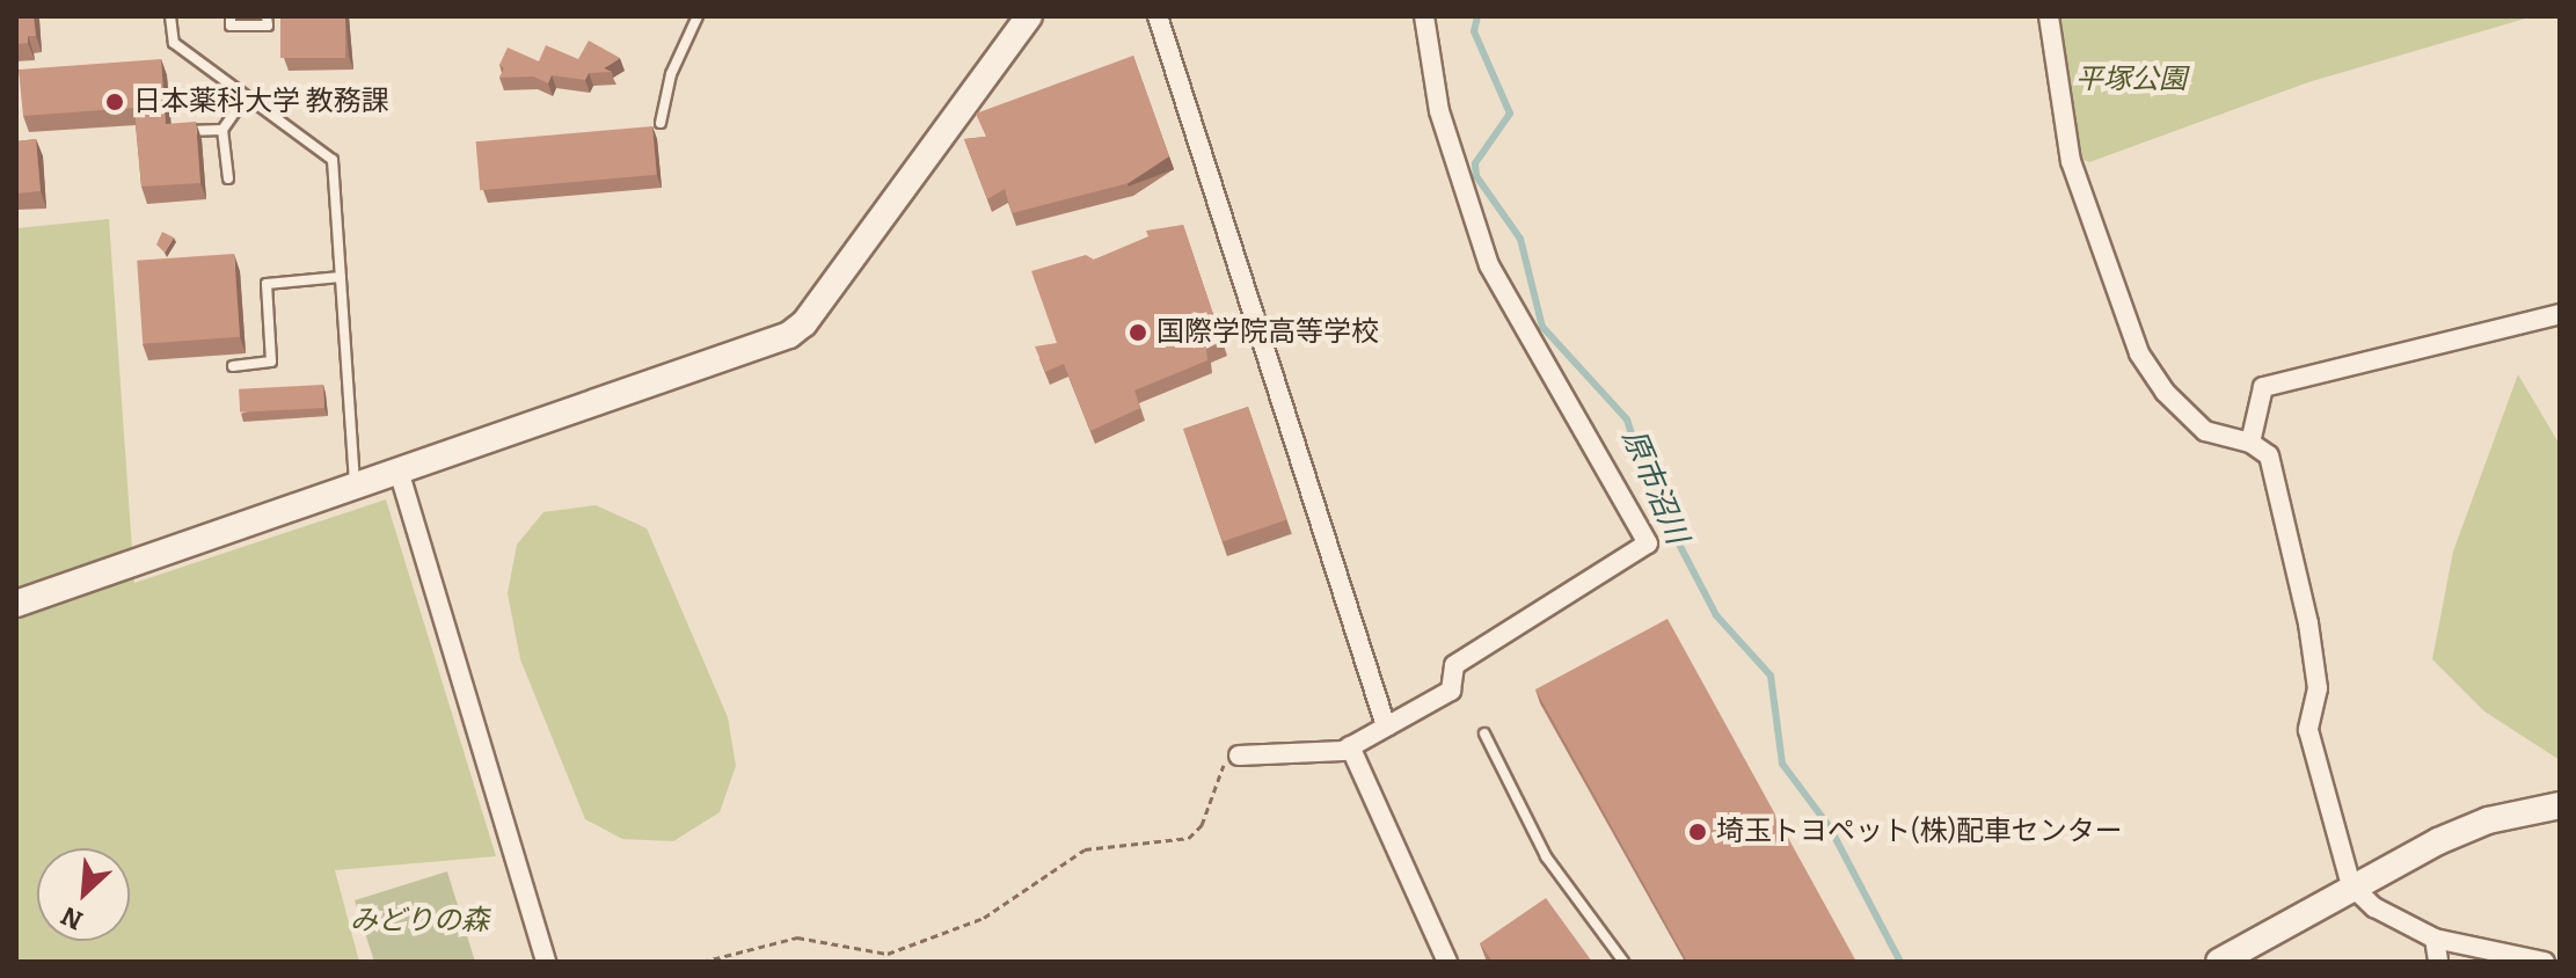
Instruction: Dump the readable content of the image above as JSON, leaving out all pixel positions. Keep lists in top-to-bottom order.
{
  "water": ["原市沼川"],
  "parks": ["平塚公園", "みどりの森"],
  "places": ["日本薬科大学 教務課", "国際学院高等学校", "埼玉トヨペット(株)配車センター"],
  "north": "bottom left"
}
